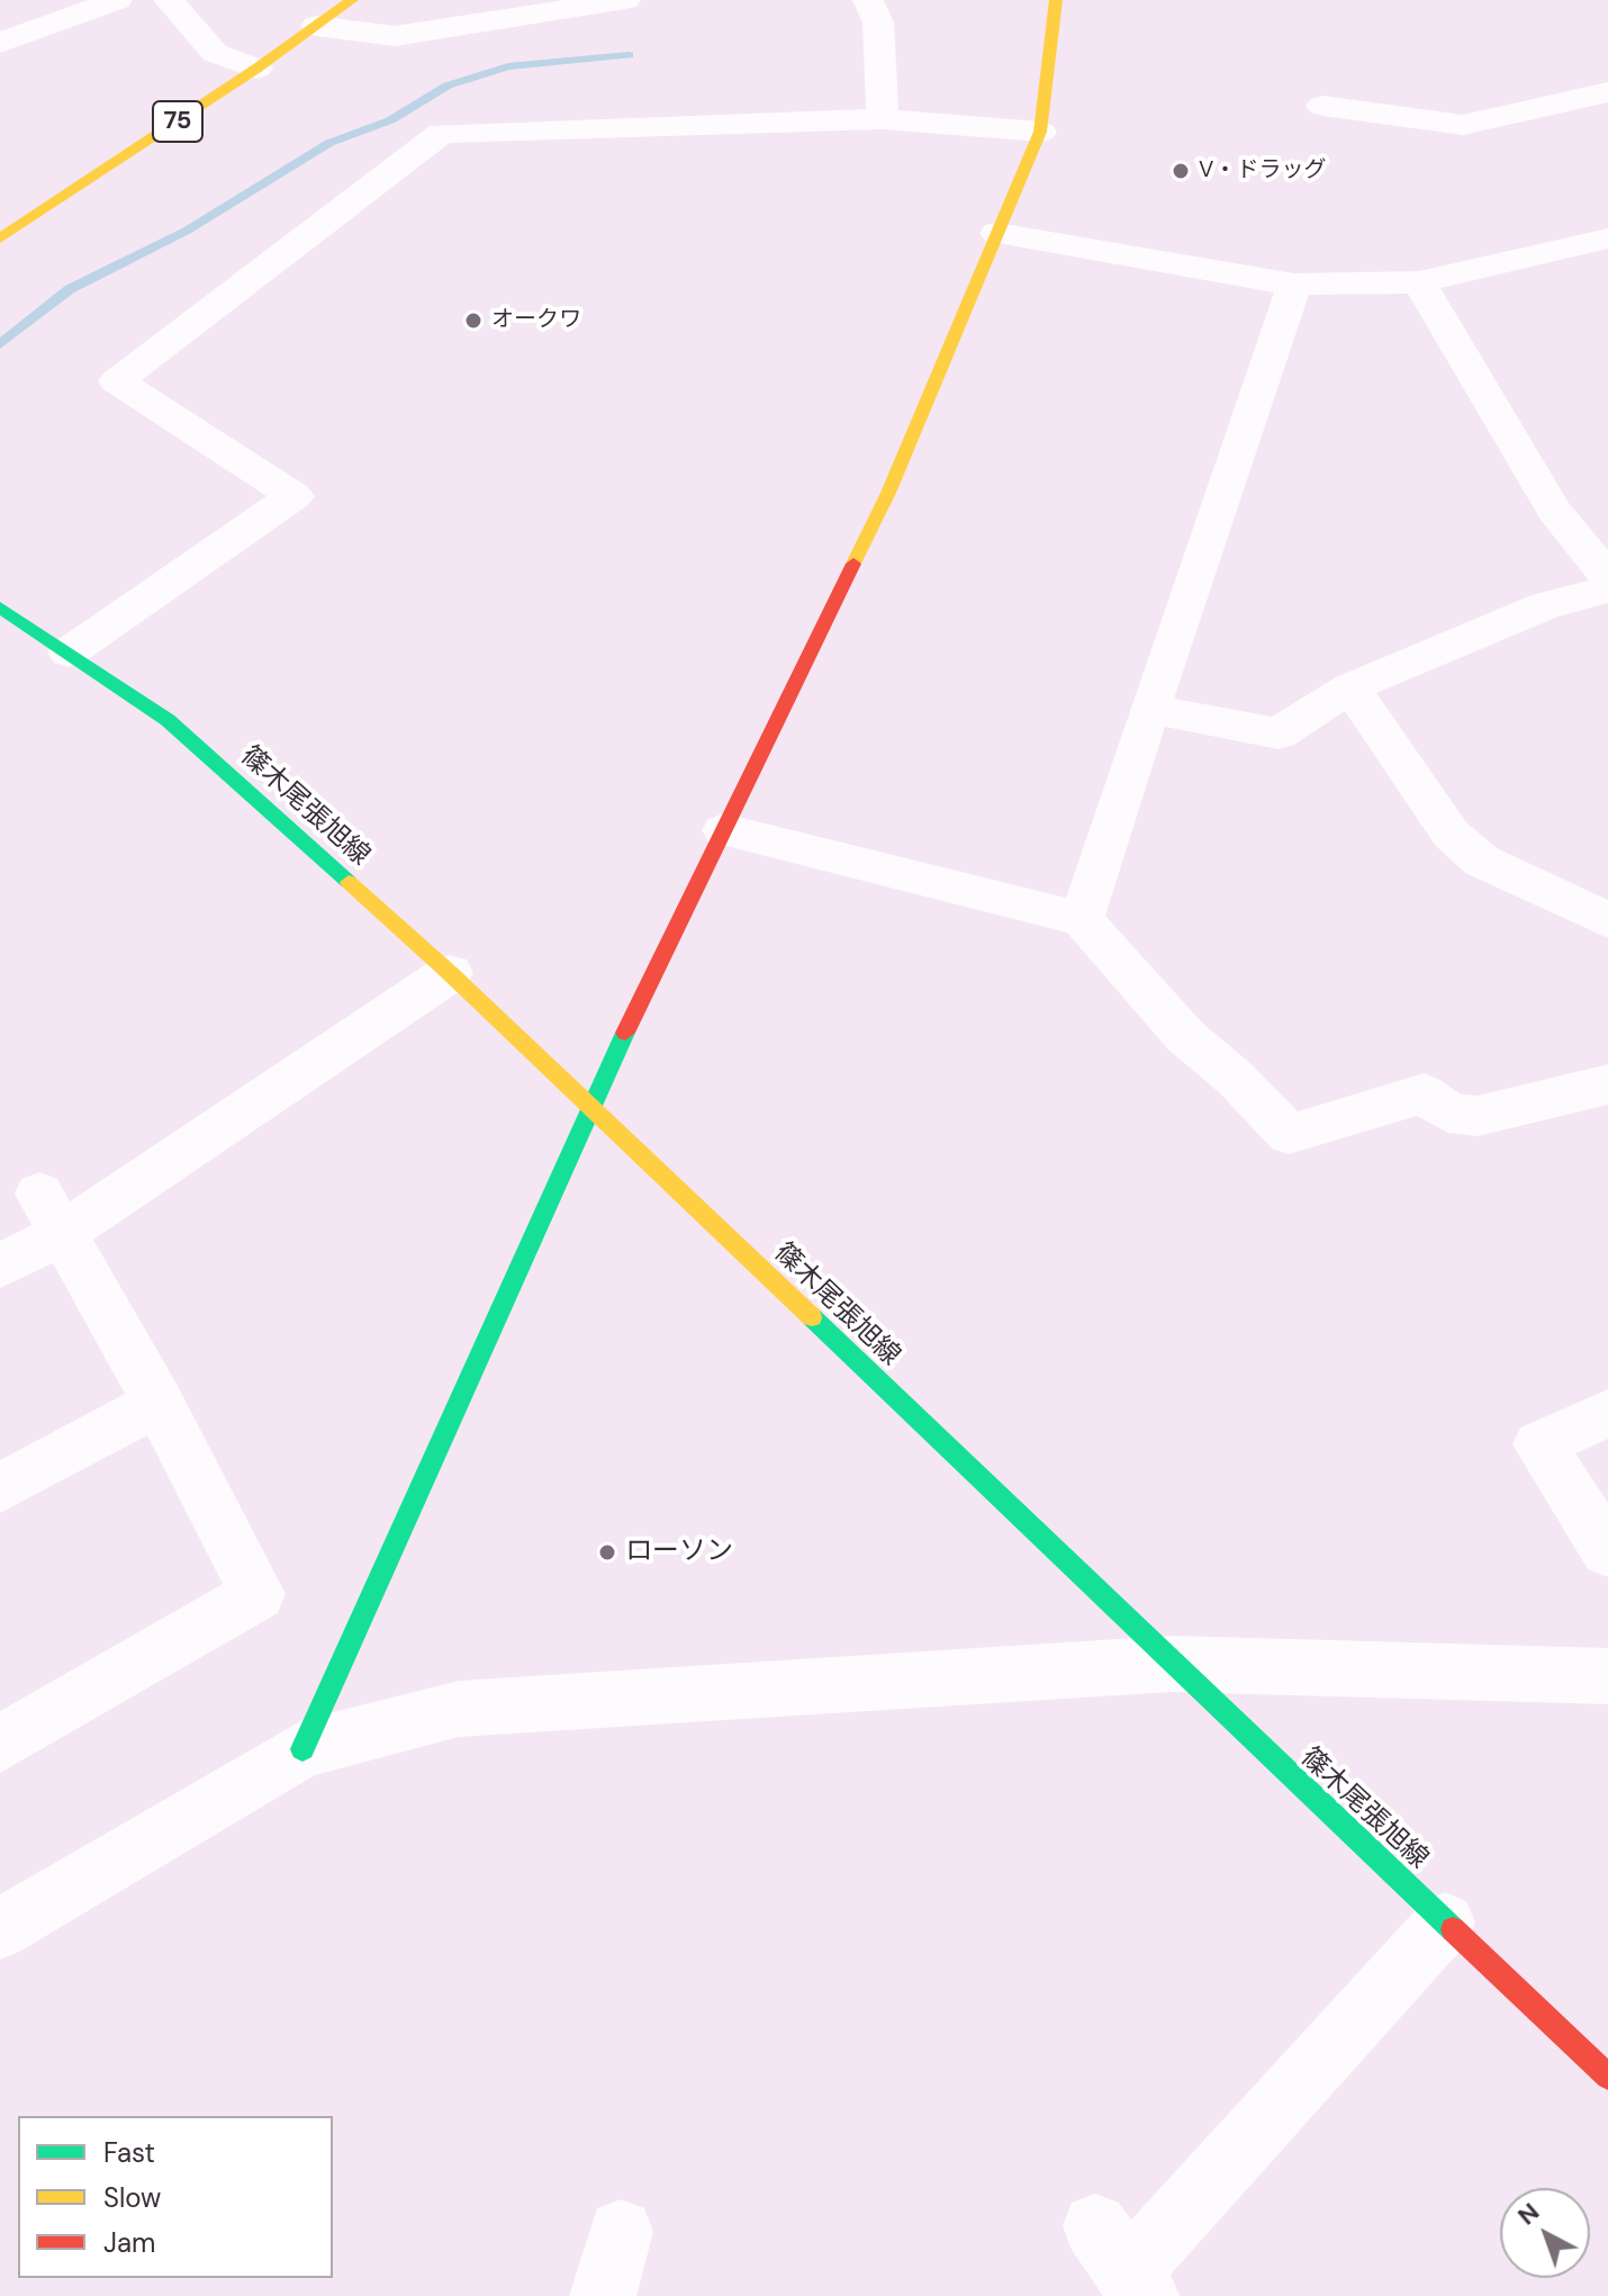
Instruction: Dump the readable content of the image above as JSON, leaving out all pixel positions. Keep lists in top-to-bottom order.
{
  "streets": {
    "main road": ["75", "篠木尾張旭線"]
  },
  "places": ["V・ドラッグ", "オークワ", "ローソン"],
  "legend": ["Fast", "Slow", "Jam"],
  "north": "top left"
}
